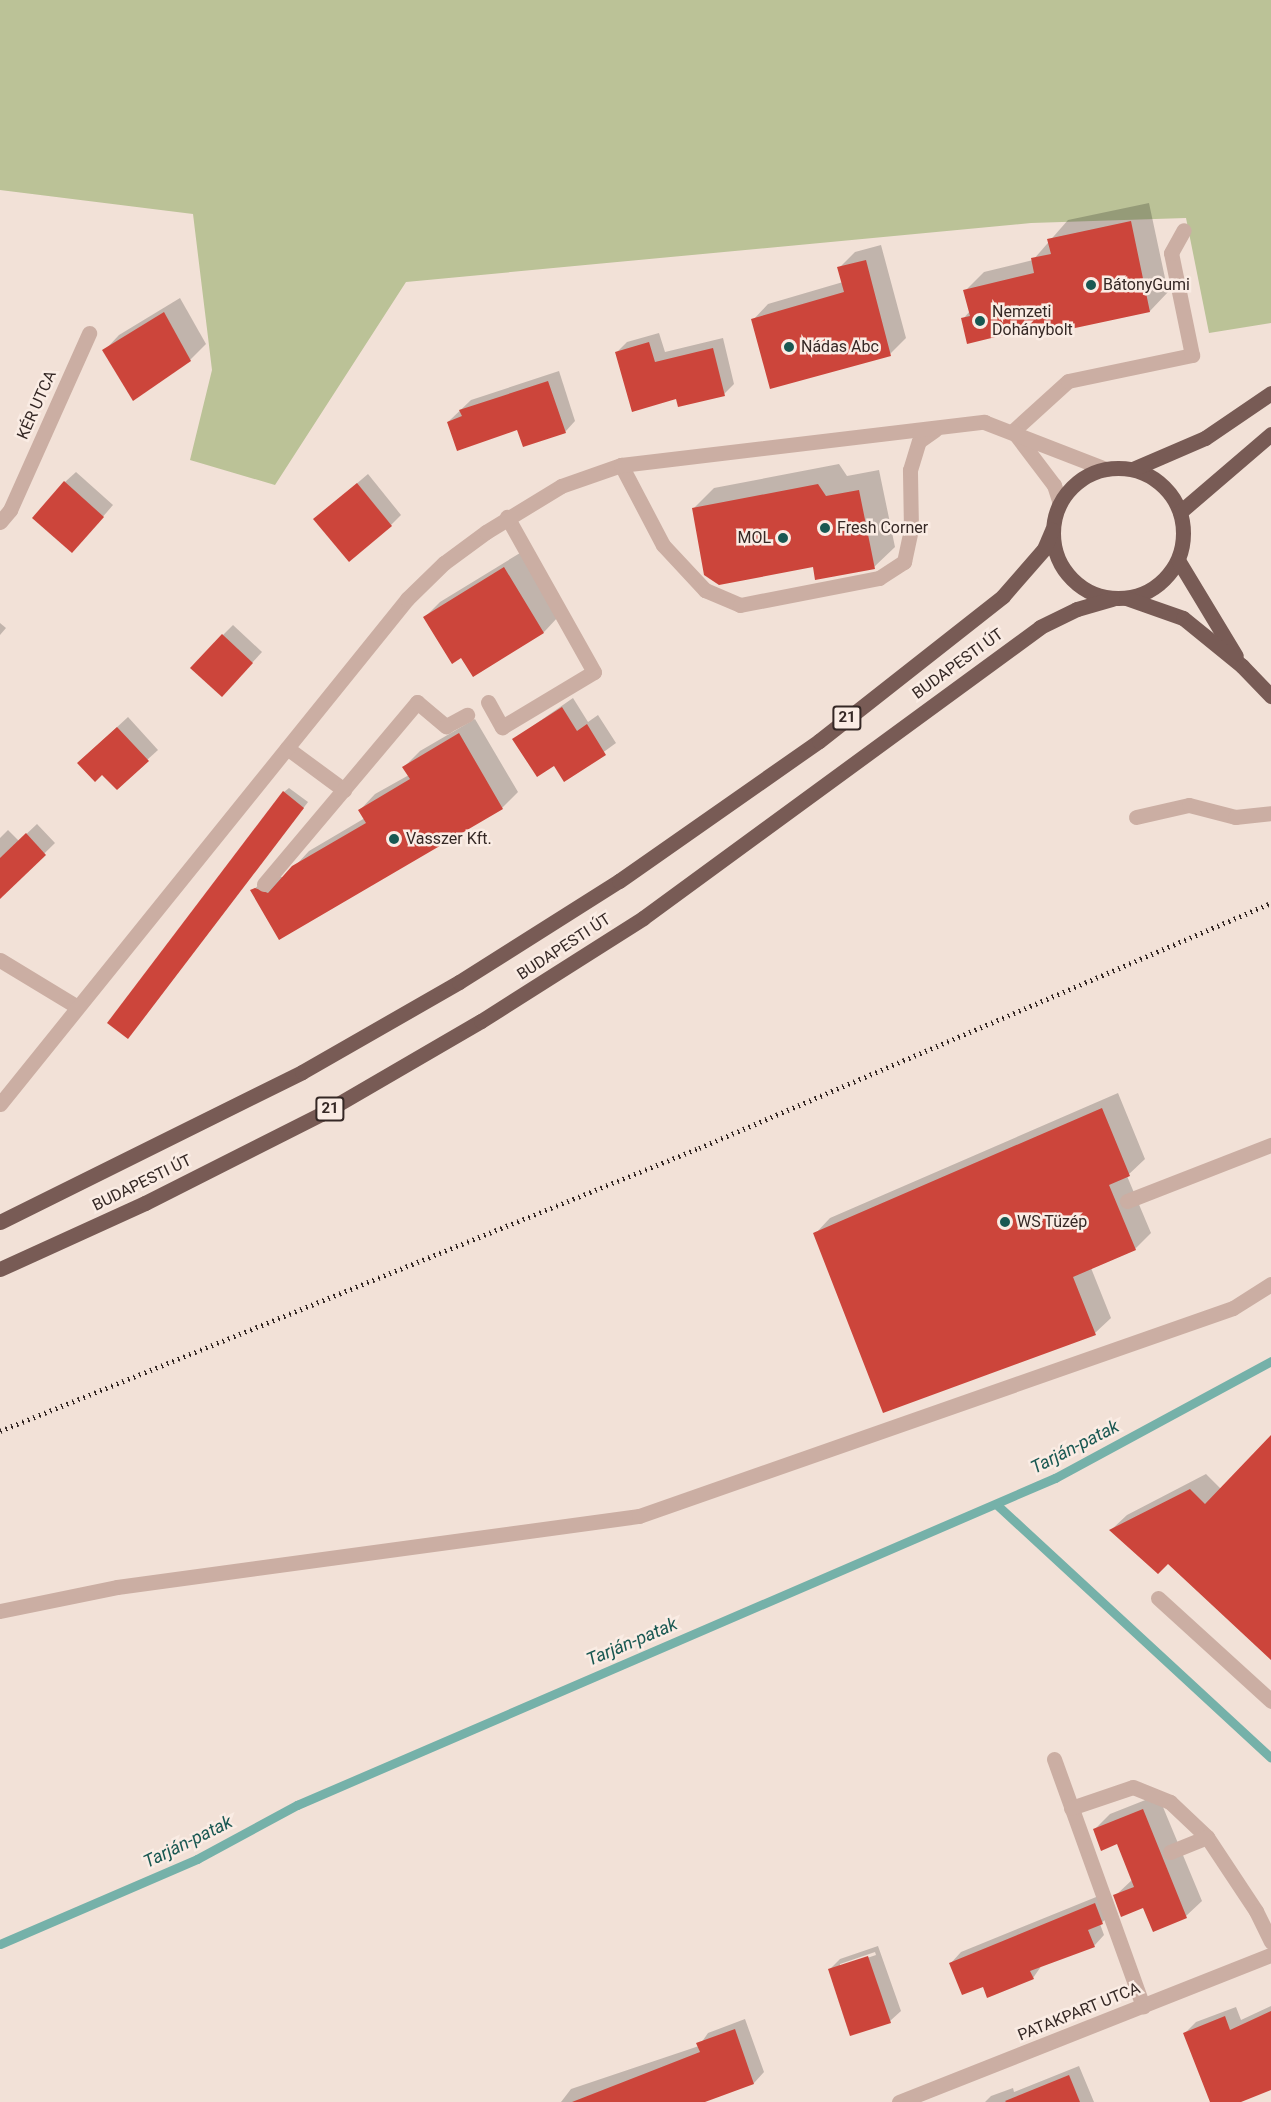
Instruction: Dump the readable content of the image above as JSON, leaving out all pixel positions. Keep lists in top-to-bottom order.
{
  "streets": {
    "main road": ["BUDAPESTI ÚT", "21"],
    "street": ["KÉR UTCA", "PATAKPART UTCA"]
  },
  "crossings": [
    ["BUDAPESTI ÚT", "21"]
  ],
  "water": ["Tarján-patak"],
  "places": [
    "BátonyGumi",
    "Nemzeti Dohánybolt",
    "Nádas Abc",
    "Fresh Corner",
    "MOL",
    "Vasszer Kft.",
    "WS Tüzép"
  ]
}
